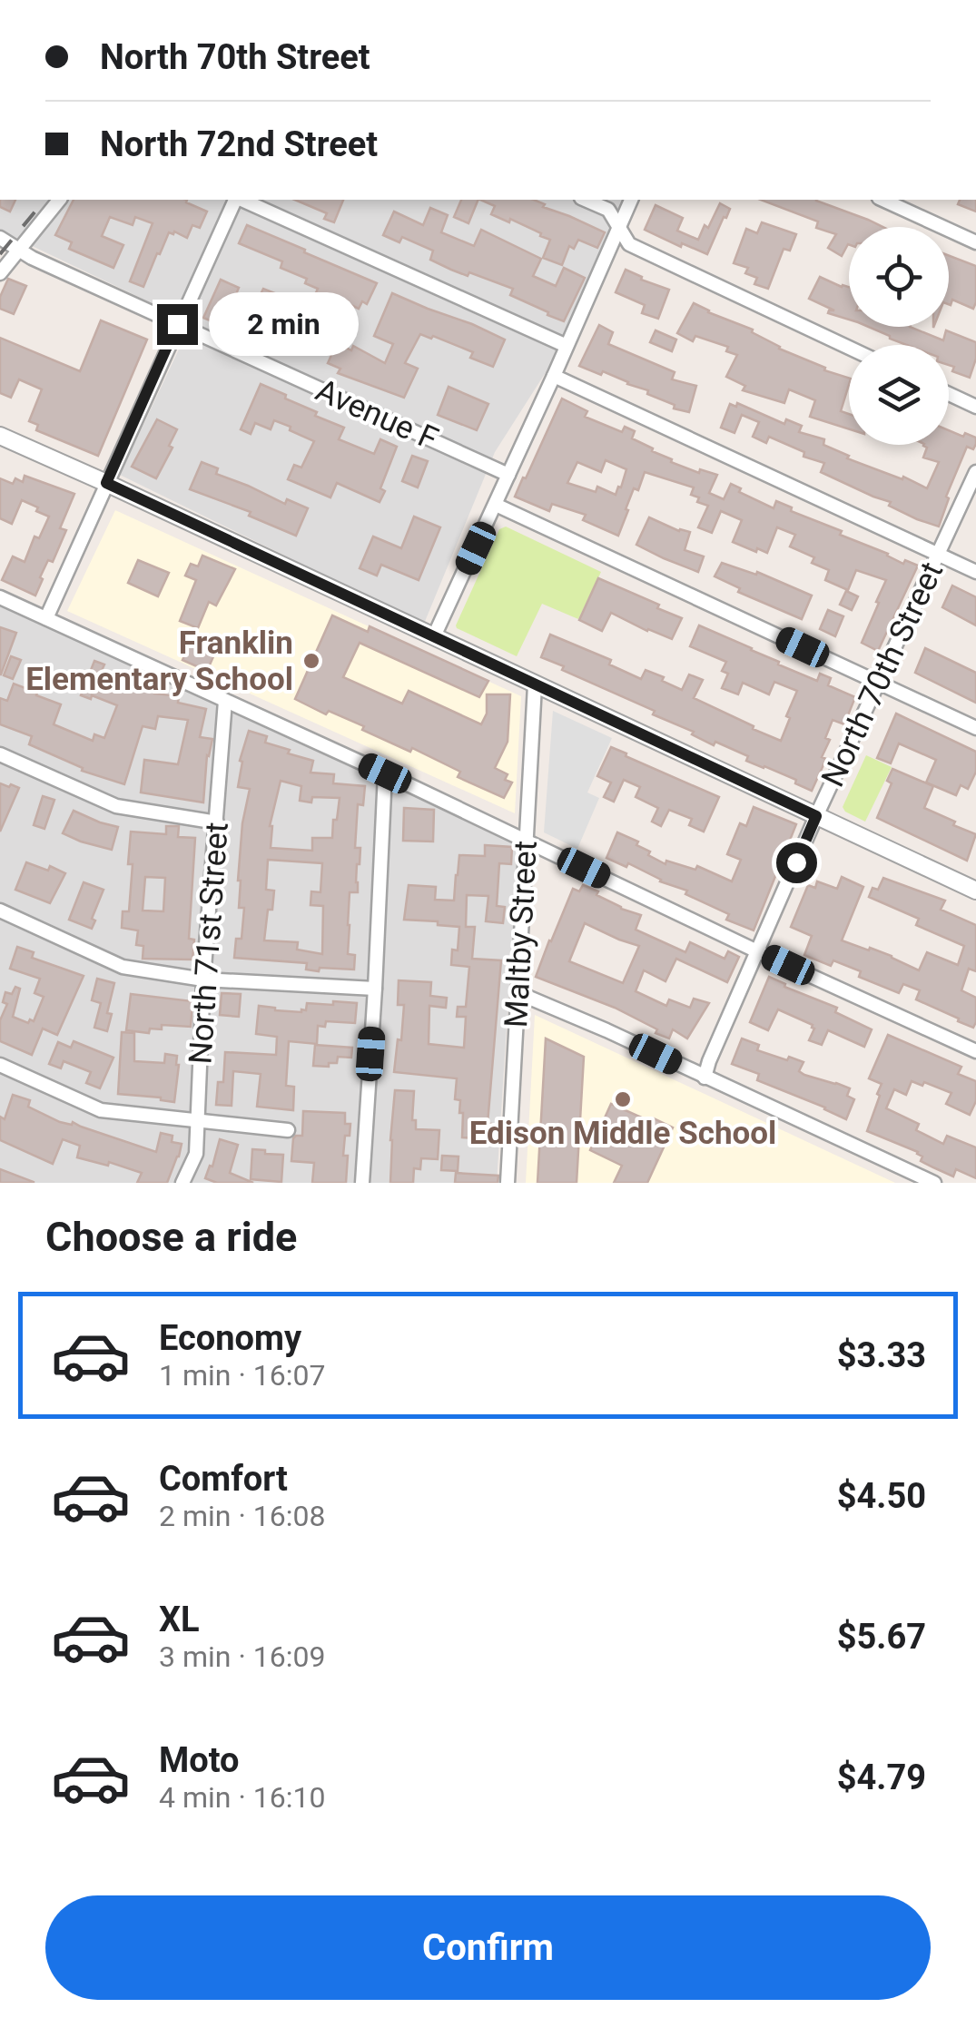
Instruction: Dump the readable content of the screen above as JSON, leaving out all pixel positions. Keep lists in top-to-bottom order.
{
  "streets": {
    "street": [
      "Avenue F",
      "North 70th Street",
      "Maltby Street",
      "North 71st Street"
    ]
  },
  "places": ["Franklin Elementary School", "Edison Middle School"],
  "page": {
    "banner": ["North 70th Street", "North 72nd Street"],
    "bubble": "2 min",
    "heading": "Choose a ride",
    "list": [
      {
        "name": "Economy",
        "note": "1 min · 16:07",
        "value": "$3.33"
      },
      {
        "name": "Comfort",
        "note": "2 min · 16:08",
        "value": "$4.50"
      },
      {
        "name": "XL",
        "note": "3 min · 16:09",
        "value": "$5.67"
      },
      {
        "name": "Moto",
        "note": "4 min · 16:10",
        "value": "$4.79"
      }
    ],
    "buttons": "Confirm"
  }
}
